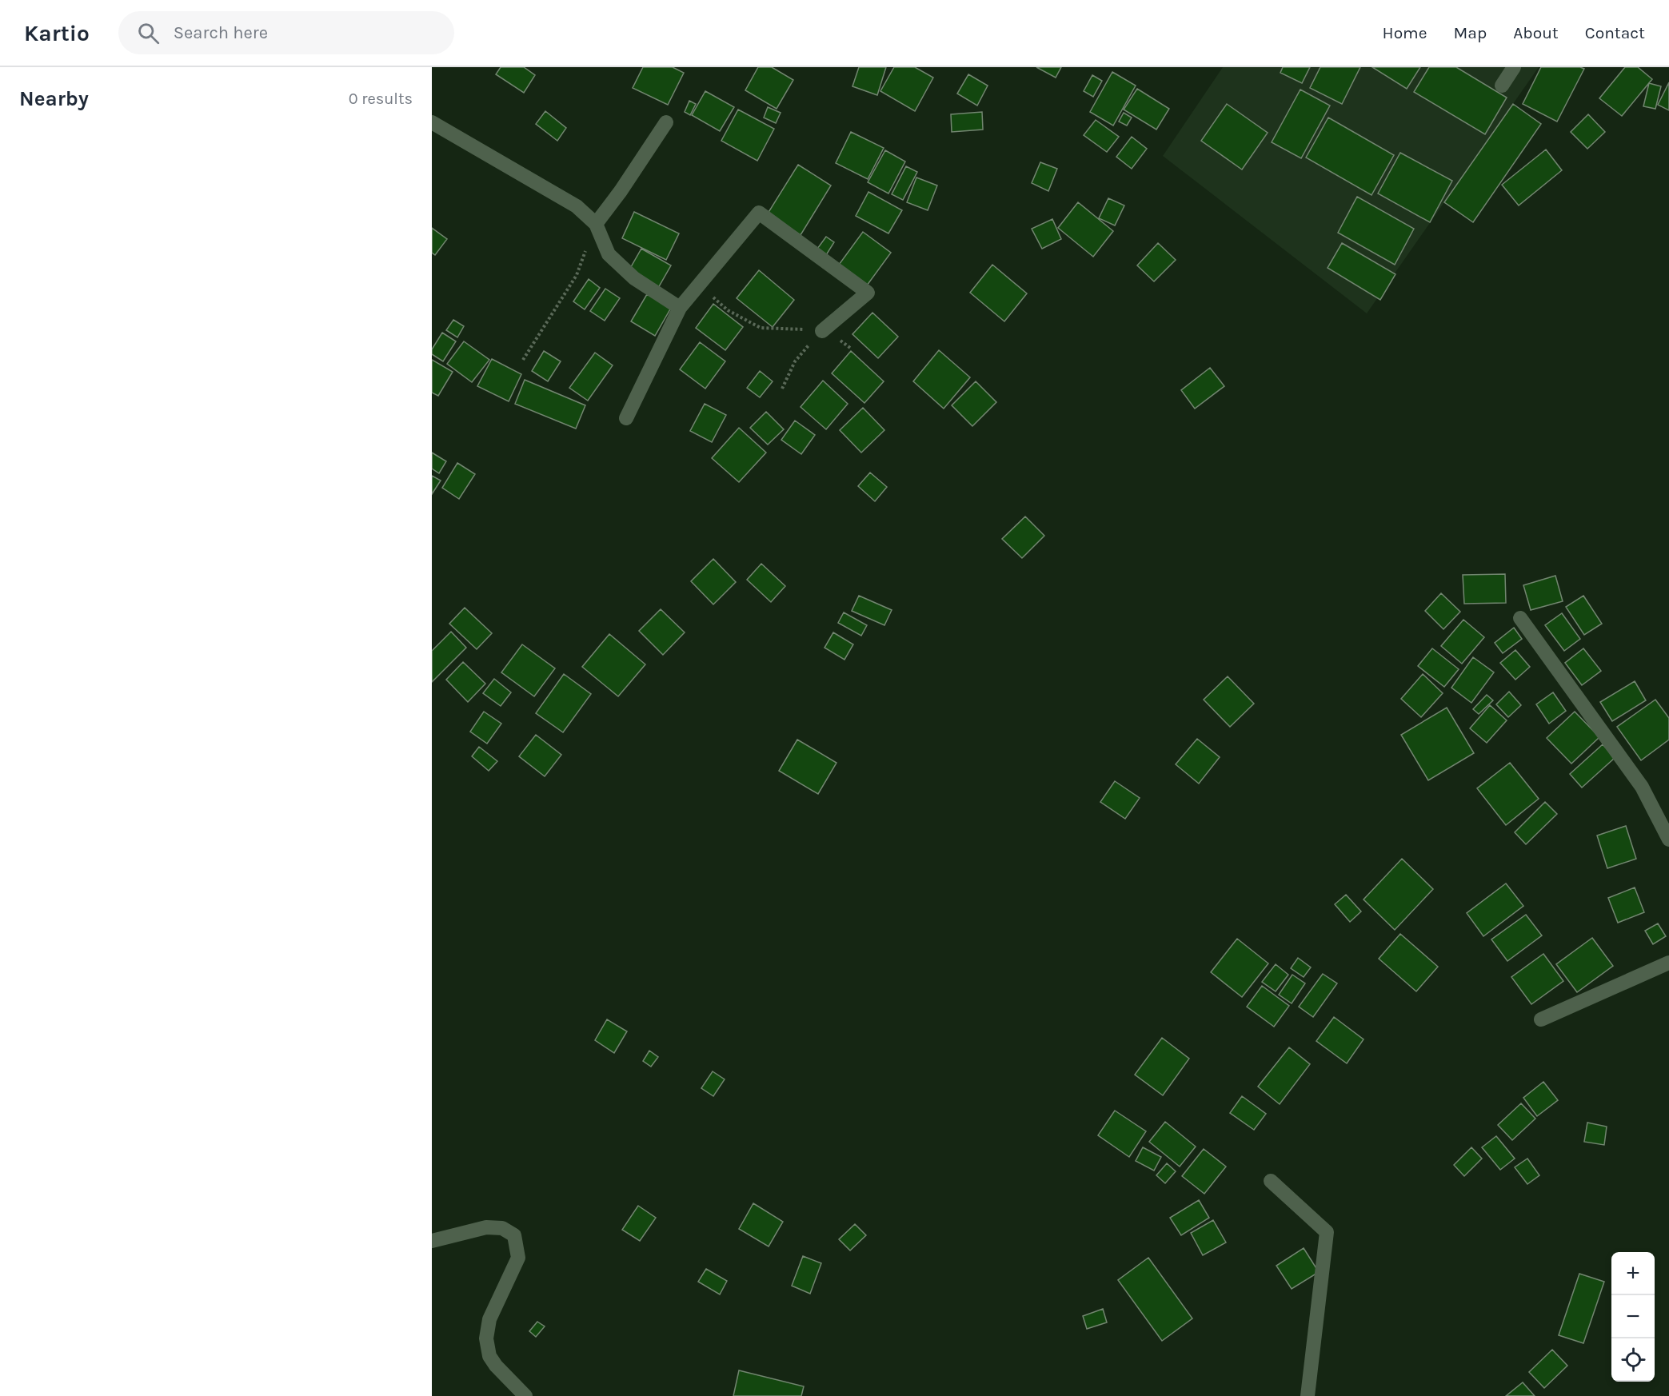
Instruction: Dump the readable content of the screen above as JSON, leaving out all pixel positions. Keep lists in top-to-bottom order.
{
  "page": {
    "header": "Kartio",
    "search": "Search here",
    "nav": [
      "Home",
      "Map",
      "About",
      "Contact"
    ],
    "heading": ["Nearby", "0 results"],
    "map_buttons": ["+", "−"]
  }
}
